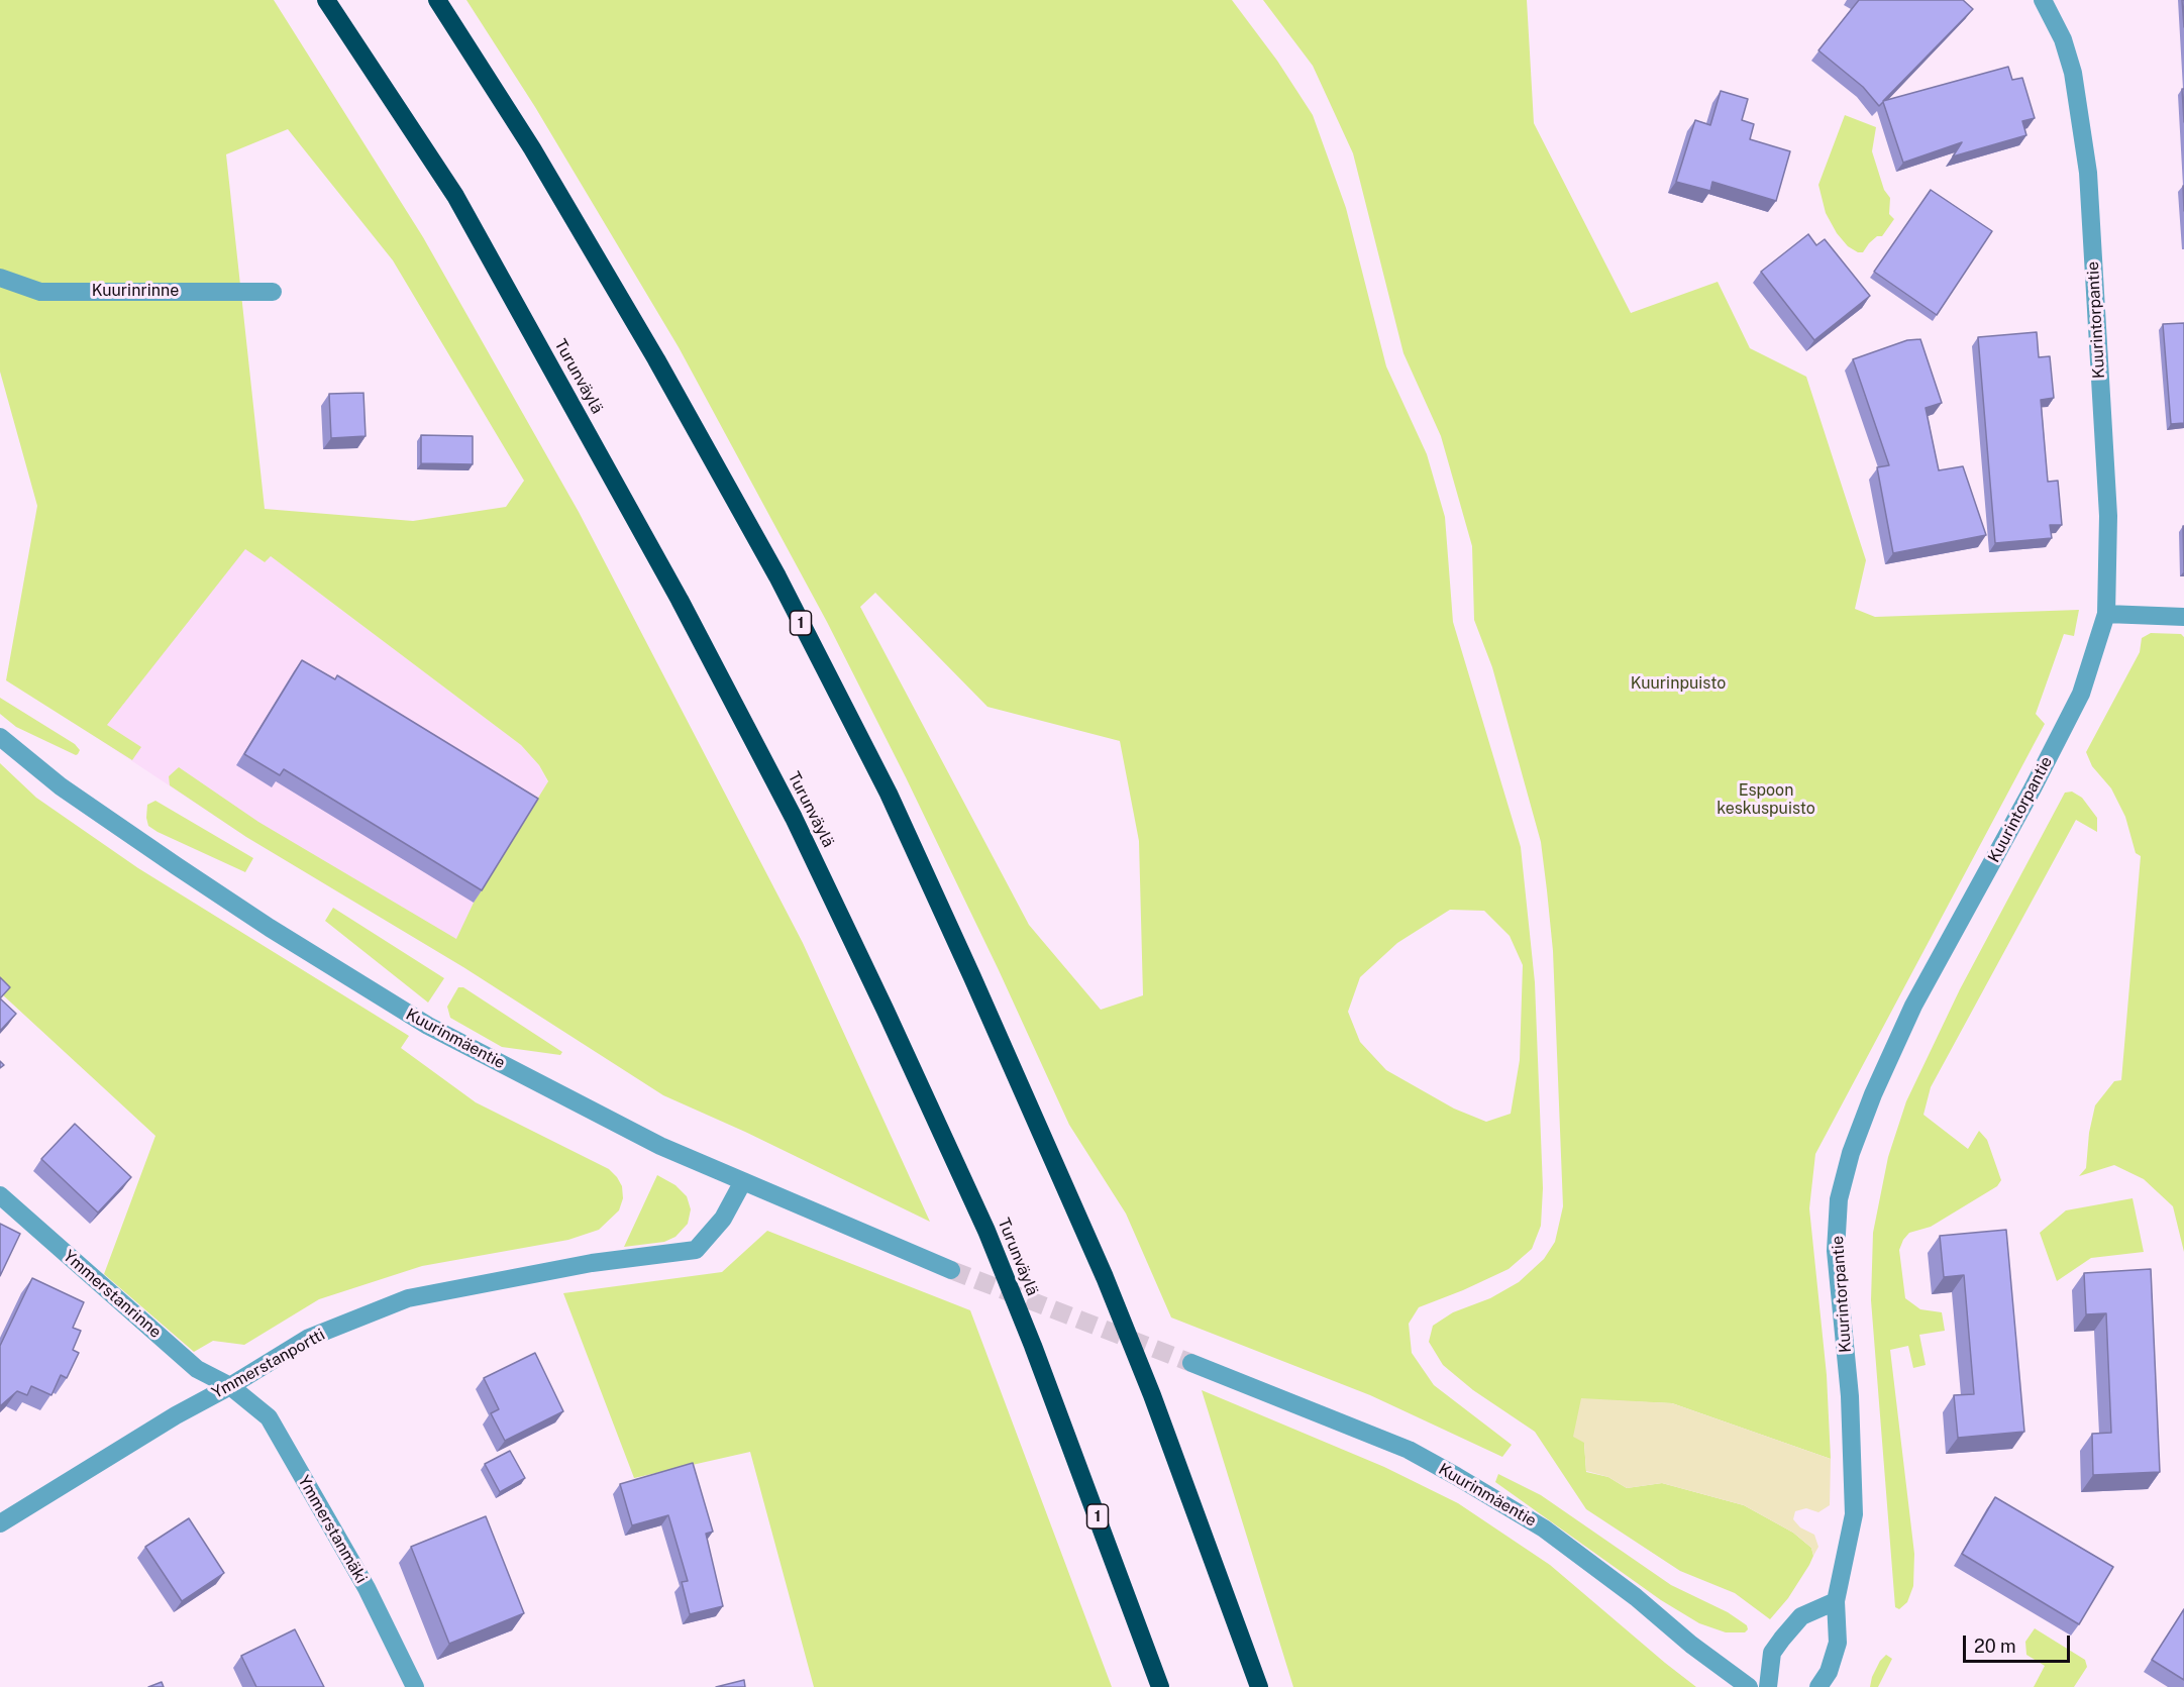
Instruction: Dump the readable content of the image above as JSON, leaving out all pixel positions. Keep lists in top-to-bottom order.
{
  "streets": {
    "highway": ["Turunväylä", "1"],
    "street": [
      "Kuurinrinne",
      "Kuurintorpantie",
      "Kuurinmäentie",
      "Ymmerstanrinne",
      "Ymmerstanportti",
      "Ymmerstanmäki"
    ]
  },
  "crossings": [
    ["Kuurinmäentie", "Ymmerstanportti"],
    ["Ymmerstanrinne", "Ymmerstanportti"],
    ["Ymmerstanrinne", "Ymmerstanmäki"],
    ["Ymmerstanportti", "Ymmerstanmäki"]
  ],
  "parks": ["Kuurinpuisto", "Espoon keskuspuisto"],
  "scale_bar": "20 m"
}
